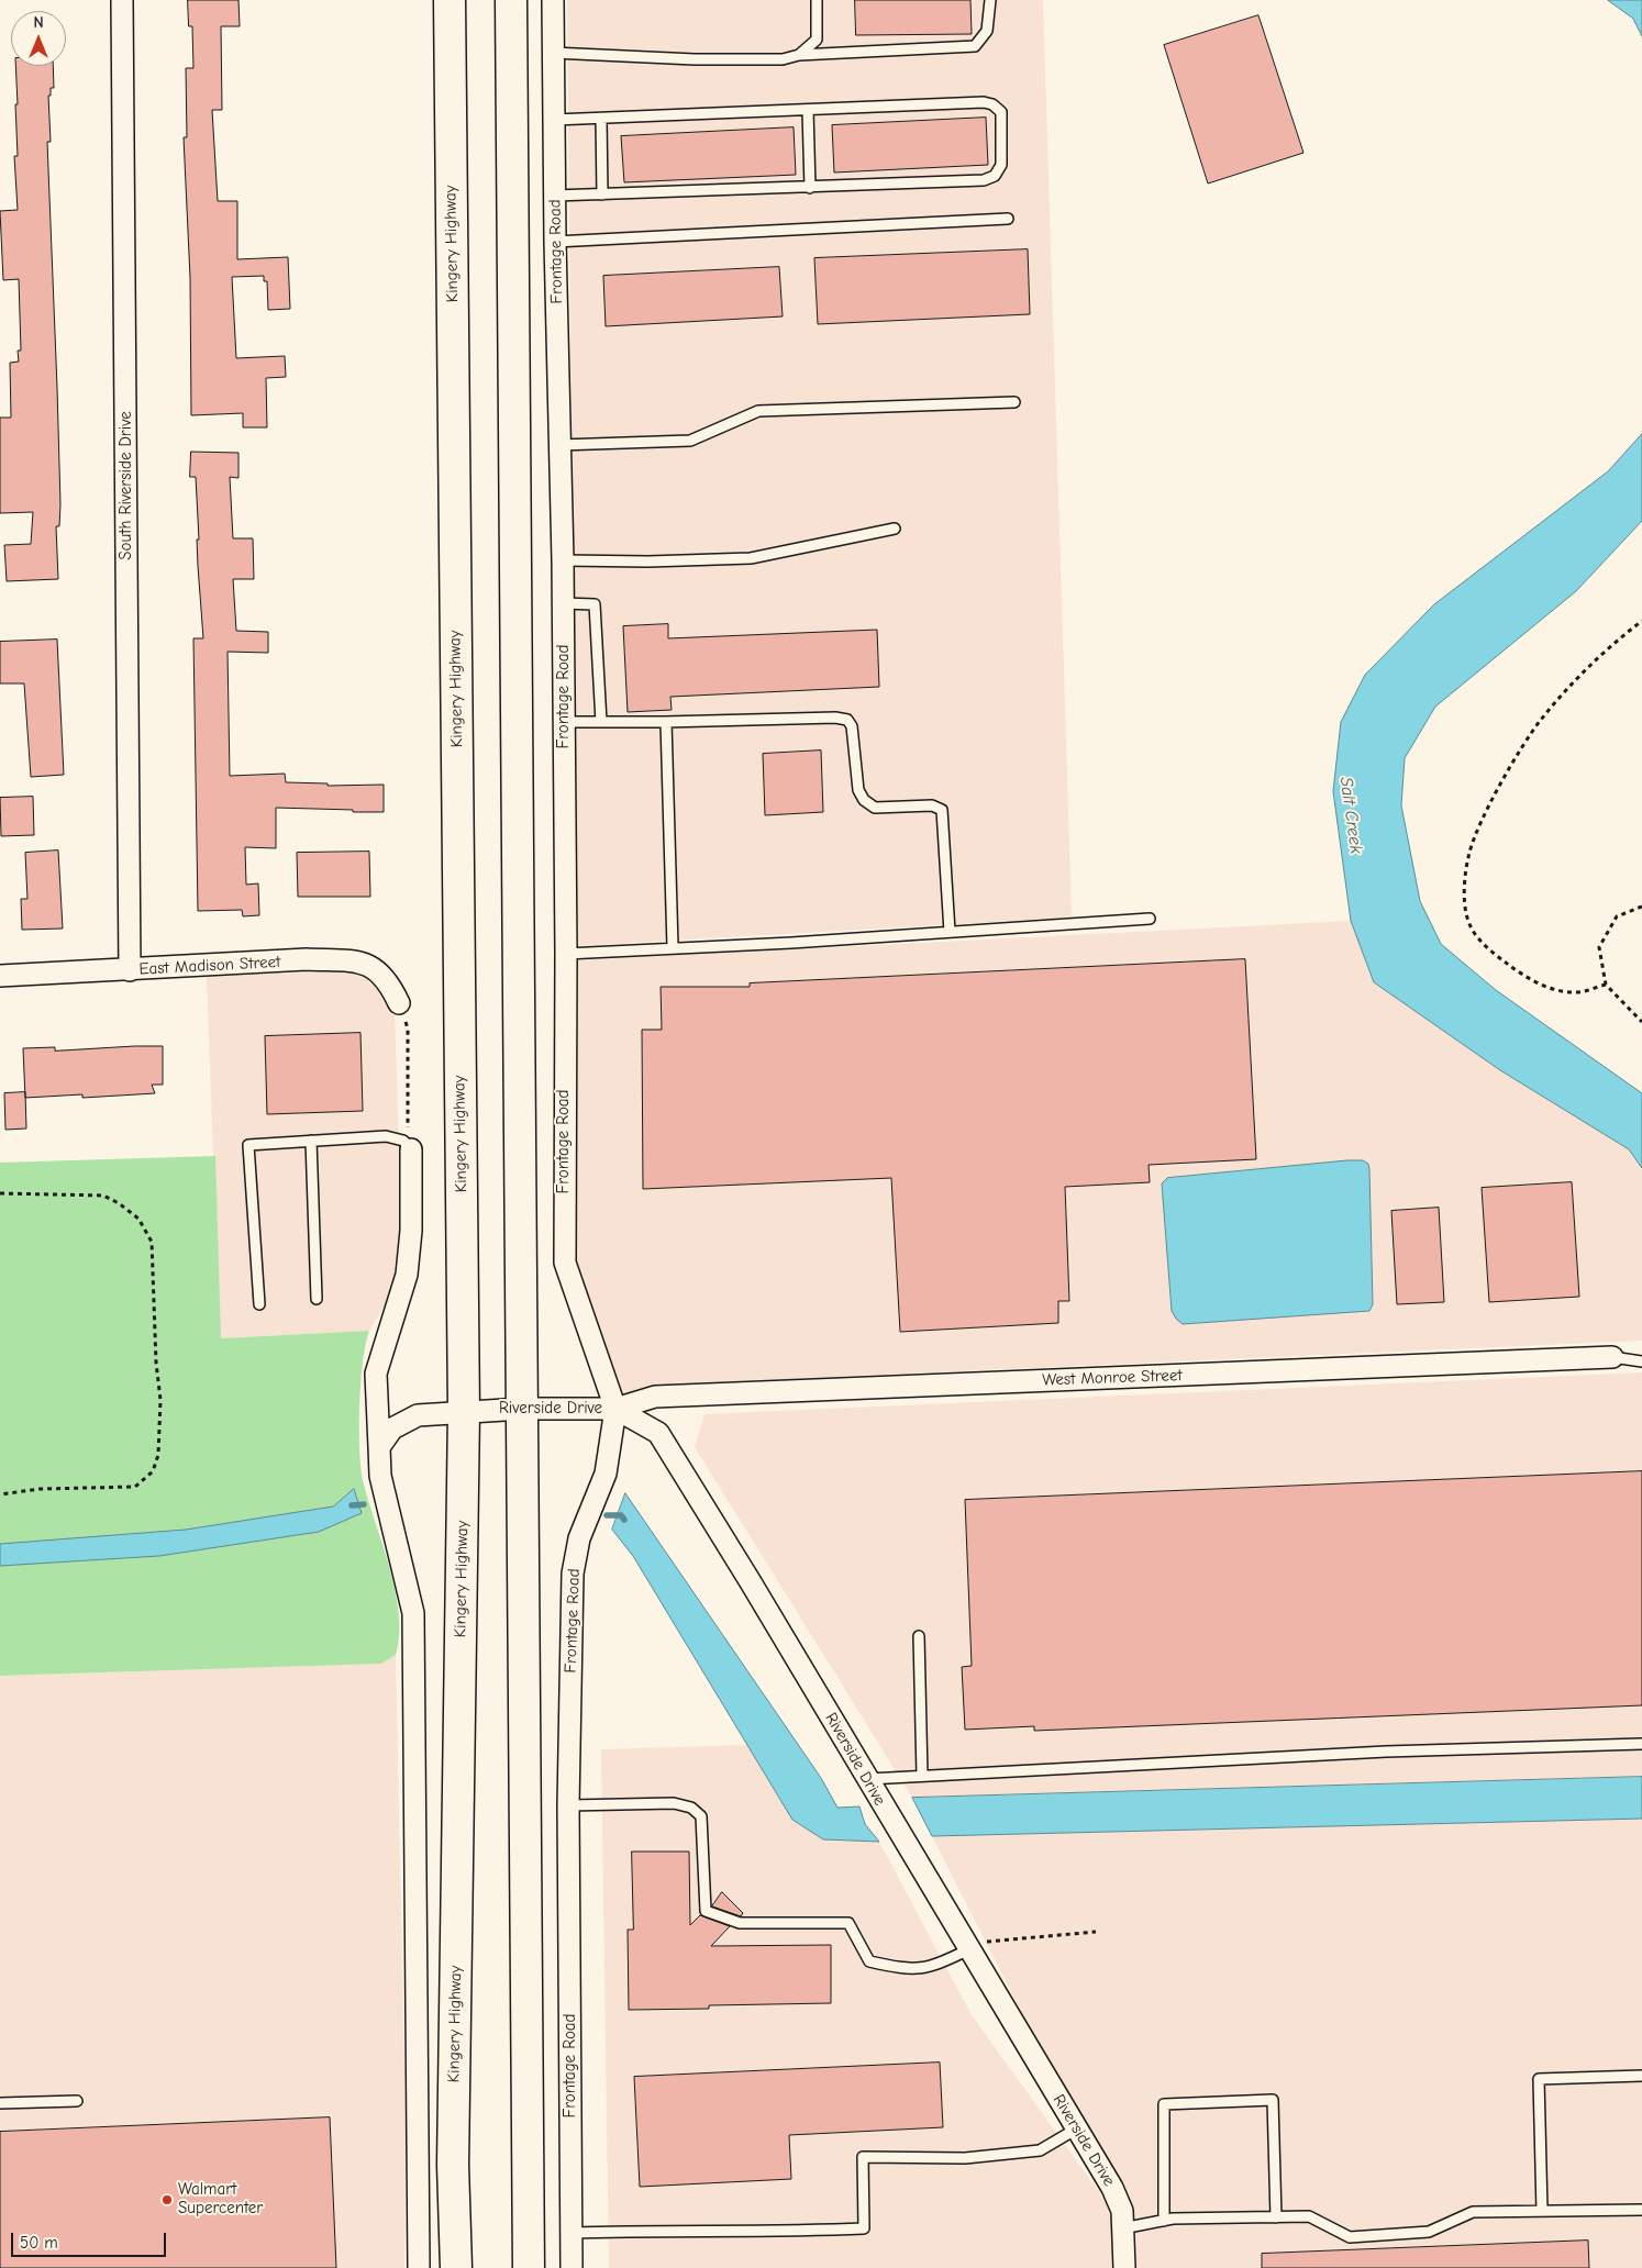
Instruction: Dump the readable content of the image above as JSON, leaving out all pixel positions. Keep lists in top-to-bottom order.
{
  "streets": {
    "highway": ["Kingery Highway"],
    "street": [
      "Frontage Road",
      "South Riverside Drive",
      "East Madison Street",
      "West Monroe Street",
      "Riverside Drive"
    ]
  },
  "crossings": [
    ["Kingery Highway", "Riverside Drive"],
    ["Frontage Road", "West Monroe Street"],
    ["Frontage Road", "Riverside Drive"],
    ["South Riverside Drive", "East Madison Street"],
    ["West Monroe Street", "Riverside Drive"]
  ],
  "water": ["Salt Creek"],
  "places": ["Walmart Supercenter"],
  "scale_bar": "50 m",
  "north": "top"
}
